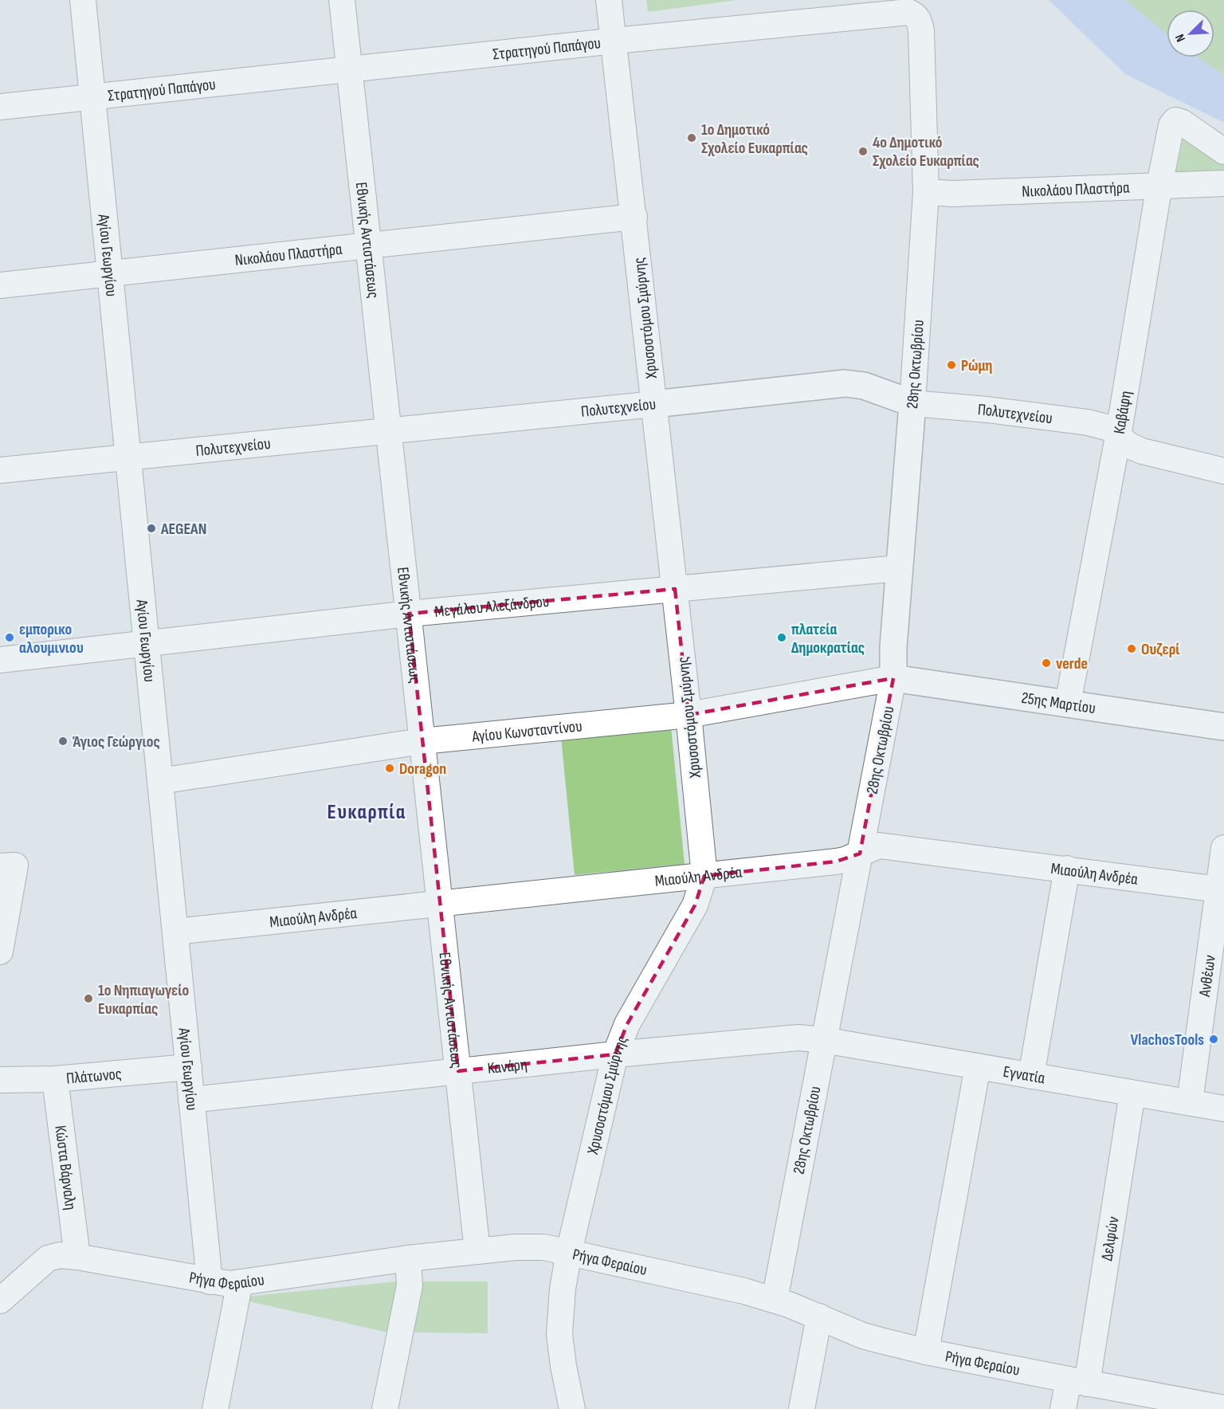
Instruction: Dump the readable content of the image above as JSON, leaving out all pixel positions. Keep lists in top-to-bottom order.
{
  "streets": {
    "main road": ["28ης Οκτωβρίου", "Πολυτεχνείου", "25ης Μαρτίου"],
    "street": [
      "Στρατηγού Παπάγου",
      "Νικολάου Πλαστήρα",
      "Εθνικής Αντιστάσεως",
      "Αγίου Γεωργίου",
      "Χρυσοστόμου Σμύρνης",
      "Καβάφη",
      "Μεγάλου Αλεξάνδρου",
      "Αγίου Κωνσταντίνου",
      "Μιαούλη Ανδρέα",
      "Ανθέων",
      "Κανάρη",
      "Εγνατία",
      "Πλάτωνος",
      "Κώστα Βάρναλη",
      "Δελφών",
      "Ρήγα Φεραίου"
    ]
  },
  "crossings": [
    ["Στρατηγού Παπάγου", "Νικολάου Πλαστήρα"],
    ["Στρατηγού Παπάγου", "Εθνικής Αντιστάσεως"],
    ["Στρατηγού Παπάγου", "Αγίου Γεωργίου"],
    ["Στρατηγού Παπάγου", "Χρυσοστόμου Σμύρνης"],
    ["Στρατηγού Παπάγου", "28ης Οκτωβρίου"],
    ["Νικολάου Πλαστήρα", "Εθνικής Αντιστάσεως"],
    ["Νικολάου Πλαστήρα", "Αγίου Γεωργίου"],
    ["Νικολάου Πλαστήρα", "Χρυσοστόμου Σμύρνης"],
    ["Νικολάου Πλαστήρα", "28ης Οκτωβρίου"],
    ["Νικολάου Πλαστήρα", "Καβάφη"],
    ["Εθνικής Αντιστάσεως", "Πολυτεχνείου"],
    ["Εθνικής Αντιστάσεως", "Μεγάλου Αλεξάνδρου"],
    ["Εθνικής Αντιστάσεως", "Αγίου Κωνσταντίνου"],
    ["Εθνικής Αντιστάσεως", "Μιαούλη Ανδρέα"],
    ["Εθνικής Αντιστάσεως", "Κανάρη"],
    ["Εθνικής Αντιστάσεως", "Ρήγα Φεραίου"],
    ["Αγίου Γεωργίου", "Πολυτεχνείου"],
    ["Αγίου Γεωργίου", "Μεγάλου Αλεξάνδρου"],
    ["Αγίου Γεωργίου", "Αγίου Κωνσταντίνου"],
    ["Αγίου Γεωργίου", "Μιαούλη Ανδρέα"],
    ["Αγίου Γεωργίου", "Κανάρη"],
    ["Αγίου Γεωργίου", "Πλάτωνος"],
    ["Αγίου Γεωργίου", "Ρήγα Φεραίου"],
    ["Χρυσοστόμου Σμύρνης", "Πολυτεχνείου"],
    ["Χρυσοστόμου Σμύρνης", "Μεγάλου Αλεξάνδρου"],
    ["Χρυσοστόμου Σμύρνης", "Αγίου Κωνσταντίνου"],
    ["Χρυσοστόμου Σμύρνης", "Μιαούλη Ανδρέα"],
    ["Χρυσοστόμου Σμύρνης", "Κανάρη"],
    ["Χρυσοστόμου Σμύρνης", "Ρήγα Φεραίου"],
    ["28ης Οκτωβρίου", "Πολυτεχνείου"],
    ["28ης Οκτωβρίου", "Μεγάλου Αλεξάνδρου"],
    ["28ης Οκτωβρίου", "25ης Μαρτίου"],
    ["28ης Οκτωβρίου", "Αγίου Κωνσταντίνου"],
    ["28ης Οκτωβρίου", "Μιαούλη Ανδρέα"],
    ["28ης Οκτωβρίου", "Κανάρη"],
    ["28ης Οκτωβρίου", "Εγνατία"],
    ["28ης Οκτωβρίου", "Ρήγα Φεραίου"],
    ["Πολυτεχνείου", "Καβάφη"],
    ["Καβάφη", "25ης Μαρτίου"],
    ["25ης Μαρτίου", "Αγίου Κωνσταντίνου"],
    ["Μιαούλη Ανδρέα", "Ανθέων"],
    ["Ανθέων", "Εγνατία"],
    ["Κανάρη", "Εγνατία"],
    ["Εγνατία", "Δελφών"],
    ["Πλάτωνος", "Κώστα Βάρναλη"],
    ["Κώστα Βάρναλη", "Ρήγα Φεραίου"],
    ["Δελφών", "Ρήγα Φεραίου"]
  ],
  "districts": ["Ευκαρπία"],
  "places": [
    "1ο Δημοτικό Σχολείο Ευκαρπίας",
    "4ο Δημοτικό Σχολείο Ευκαρπίας",
    "Ρώμη",
    "AEGEAN",
    "εμπορικο αλουμινιου",
    "πλατεία Δημοκρατίας",
    "Ουζερί",
    "verde",
    "Άγιος Γεώργιος",
    "Doragon",
    "1ο Νηπιαγωγείο Ευκαρπίας",
    "VlachosTools"
  ],
  "north": "bottom left"
}
